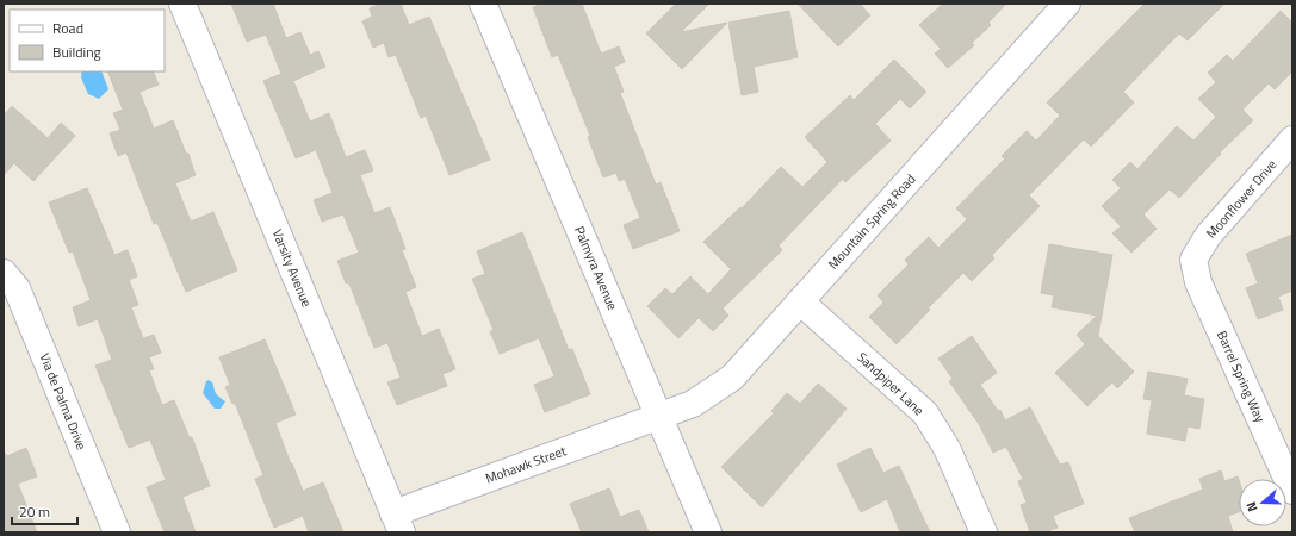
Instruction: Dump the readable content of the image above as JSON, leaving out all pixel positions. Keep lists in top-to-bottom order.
{
  "streets": {
    "street": [
      "Moonflower Drive",
      "Mountain Spring Road",
      "Varsity Avenue",
      "Palmyra Avenue",
      "Barrel Spring Way",
      "Sandpiper Lane",
      "Via de Palma Drive",
      "Mohawk Street"
    ]
  },
  "crossings": [
    ["Moonflower Drive", "Barrel Spring Way"],
    ["Mountain Spring Road", "Palmyra Avenue"],
    ["Mountain Spring Road", "Sandpiper Lane"],
    ["Mountain Spring Road", "Mohawk Street"],
    ["Varsity Avenue", "Mohawk Street"],
    ["Palmyra Avenue", "Mohawk Street"]
  ],
  "legend": ["Road", "Building"],
  "scale_bar": "20 m",
  "north": "left"
}
